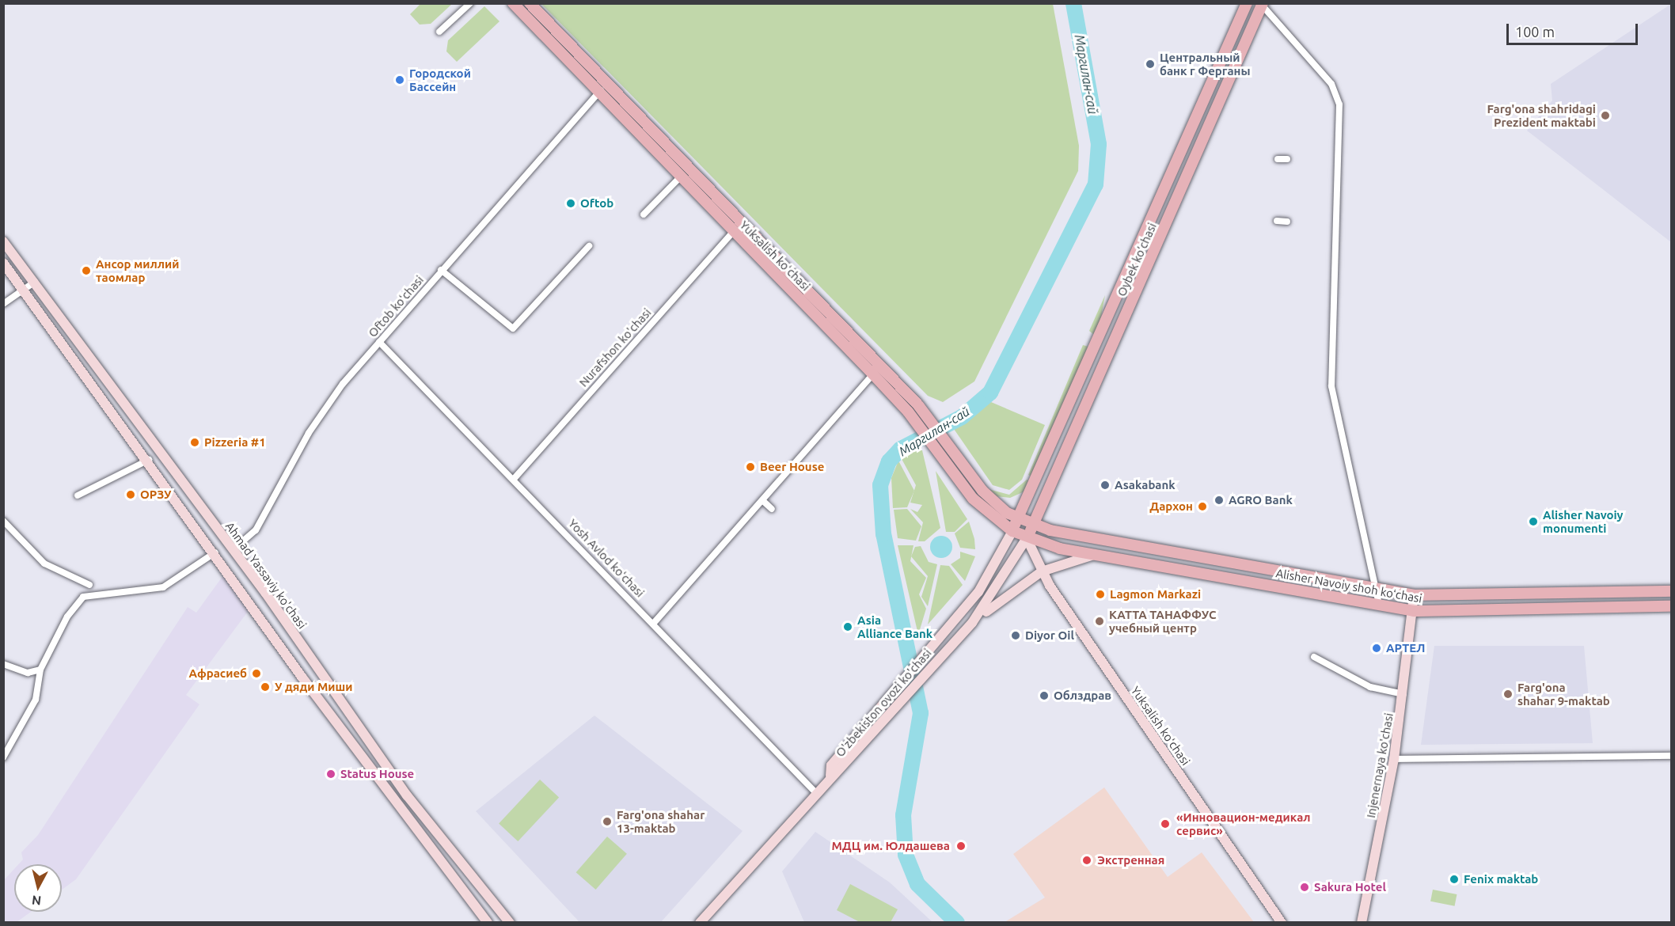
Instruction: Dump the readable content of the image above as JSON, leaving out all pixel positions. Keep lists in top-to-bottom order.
{
  "streets": {
    "main road": [
      "Yuksalish koʻchasi",
      "Oybek ko‘chasi",
      "Ahmad Yassaviy ko'chasi",
      "Alisher Navoiy shoh koʻchasi",
      "O'zbekiston ovozi ko'chasi",
      "Injenernaya ko'chasi"
    ],
    "street": ["Oftob koʻchasi", "Nurafshon ko'chasi", "Yosh Avlod koʻchasi"]
  },
  "crossings": [
    ["Yuksalish koʻchasi", "Oybek ko‘chasi"],
    ["Yuksalish koʻchasi", "Oftob koʻchasi"],
    ["Yuksalish koʻchasi", "Nurafshon ko'chasi"],
    ["Yuksalish koʻchasi", "Alisher Navoiy shoh koʻchasi"],
    ["Yuksalish koʻchasi", "O'zbekiston ovozi ko'chasi"],
    ["Oybek ko‘chasi", "Alisher Navoiy shoh koʻchasi"],
    ["Oybek ko‘chasi", "O'zbekiston ovozi ko'chasi"],
    ["Oftob koʻchasi", "Yosh Avlod koʻchasi"],
    ["Oftob koʻchasi", "Ahmad Yassaviy ko'chasi"],
    ["Nurafshon ko'chasi", "Yosh Avlod koʻchasi"],
    ["Yosh Avlod koʻchasi", "O'zbekiston ovozi ko'chasi"],
    ["Alisher Navoiy shoh koʻchasi", "O'zbekiston ovozi ko'chasi"],
    ["Alisher Navoiy shoh koʻchasi", "Injenernaya ko'chasi"]
  ],
  "water": ["Маргилан-сай"],
  "places": [
    "Центральный банк г Ферганы",
    "Городской Бассейн",
    "Farg'ona shahridagi Prezident maktabi",
    "Oftob",
    "Ансор миллий таомлар",
    "Pizzeria #1",
    "Beer House",
    "Asakabank",
    "ОРЗУ",
    "AGRO Bank",
    "Дархон",
    "Alisher Navoiy monumenti",
    "Lagmon Markazi",
    "КАТТА ТАНАФФУС учебный центр",
    "Asia Alliance Bank",
    "Diyor Oil",
    "АРТЕЛ",
    "Афрасиеб",
    "У дяди Миши",
    "Farg'ona shahar 9-maktab",
    "Облздрав",
    "Status House",
    "Farg'ona shahar 13-maktab",
    "«Инновацион-медикал сервис»",
    "МДЦ им. Юлдашева",
    "Экстренная",
    "Fenix maktab",
    "Sakura Hotel"
  ],
  "scale_bar": "100 m",
  "north": "bottom"
}
